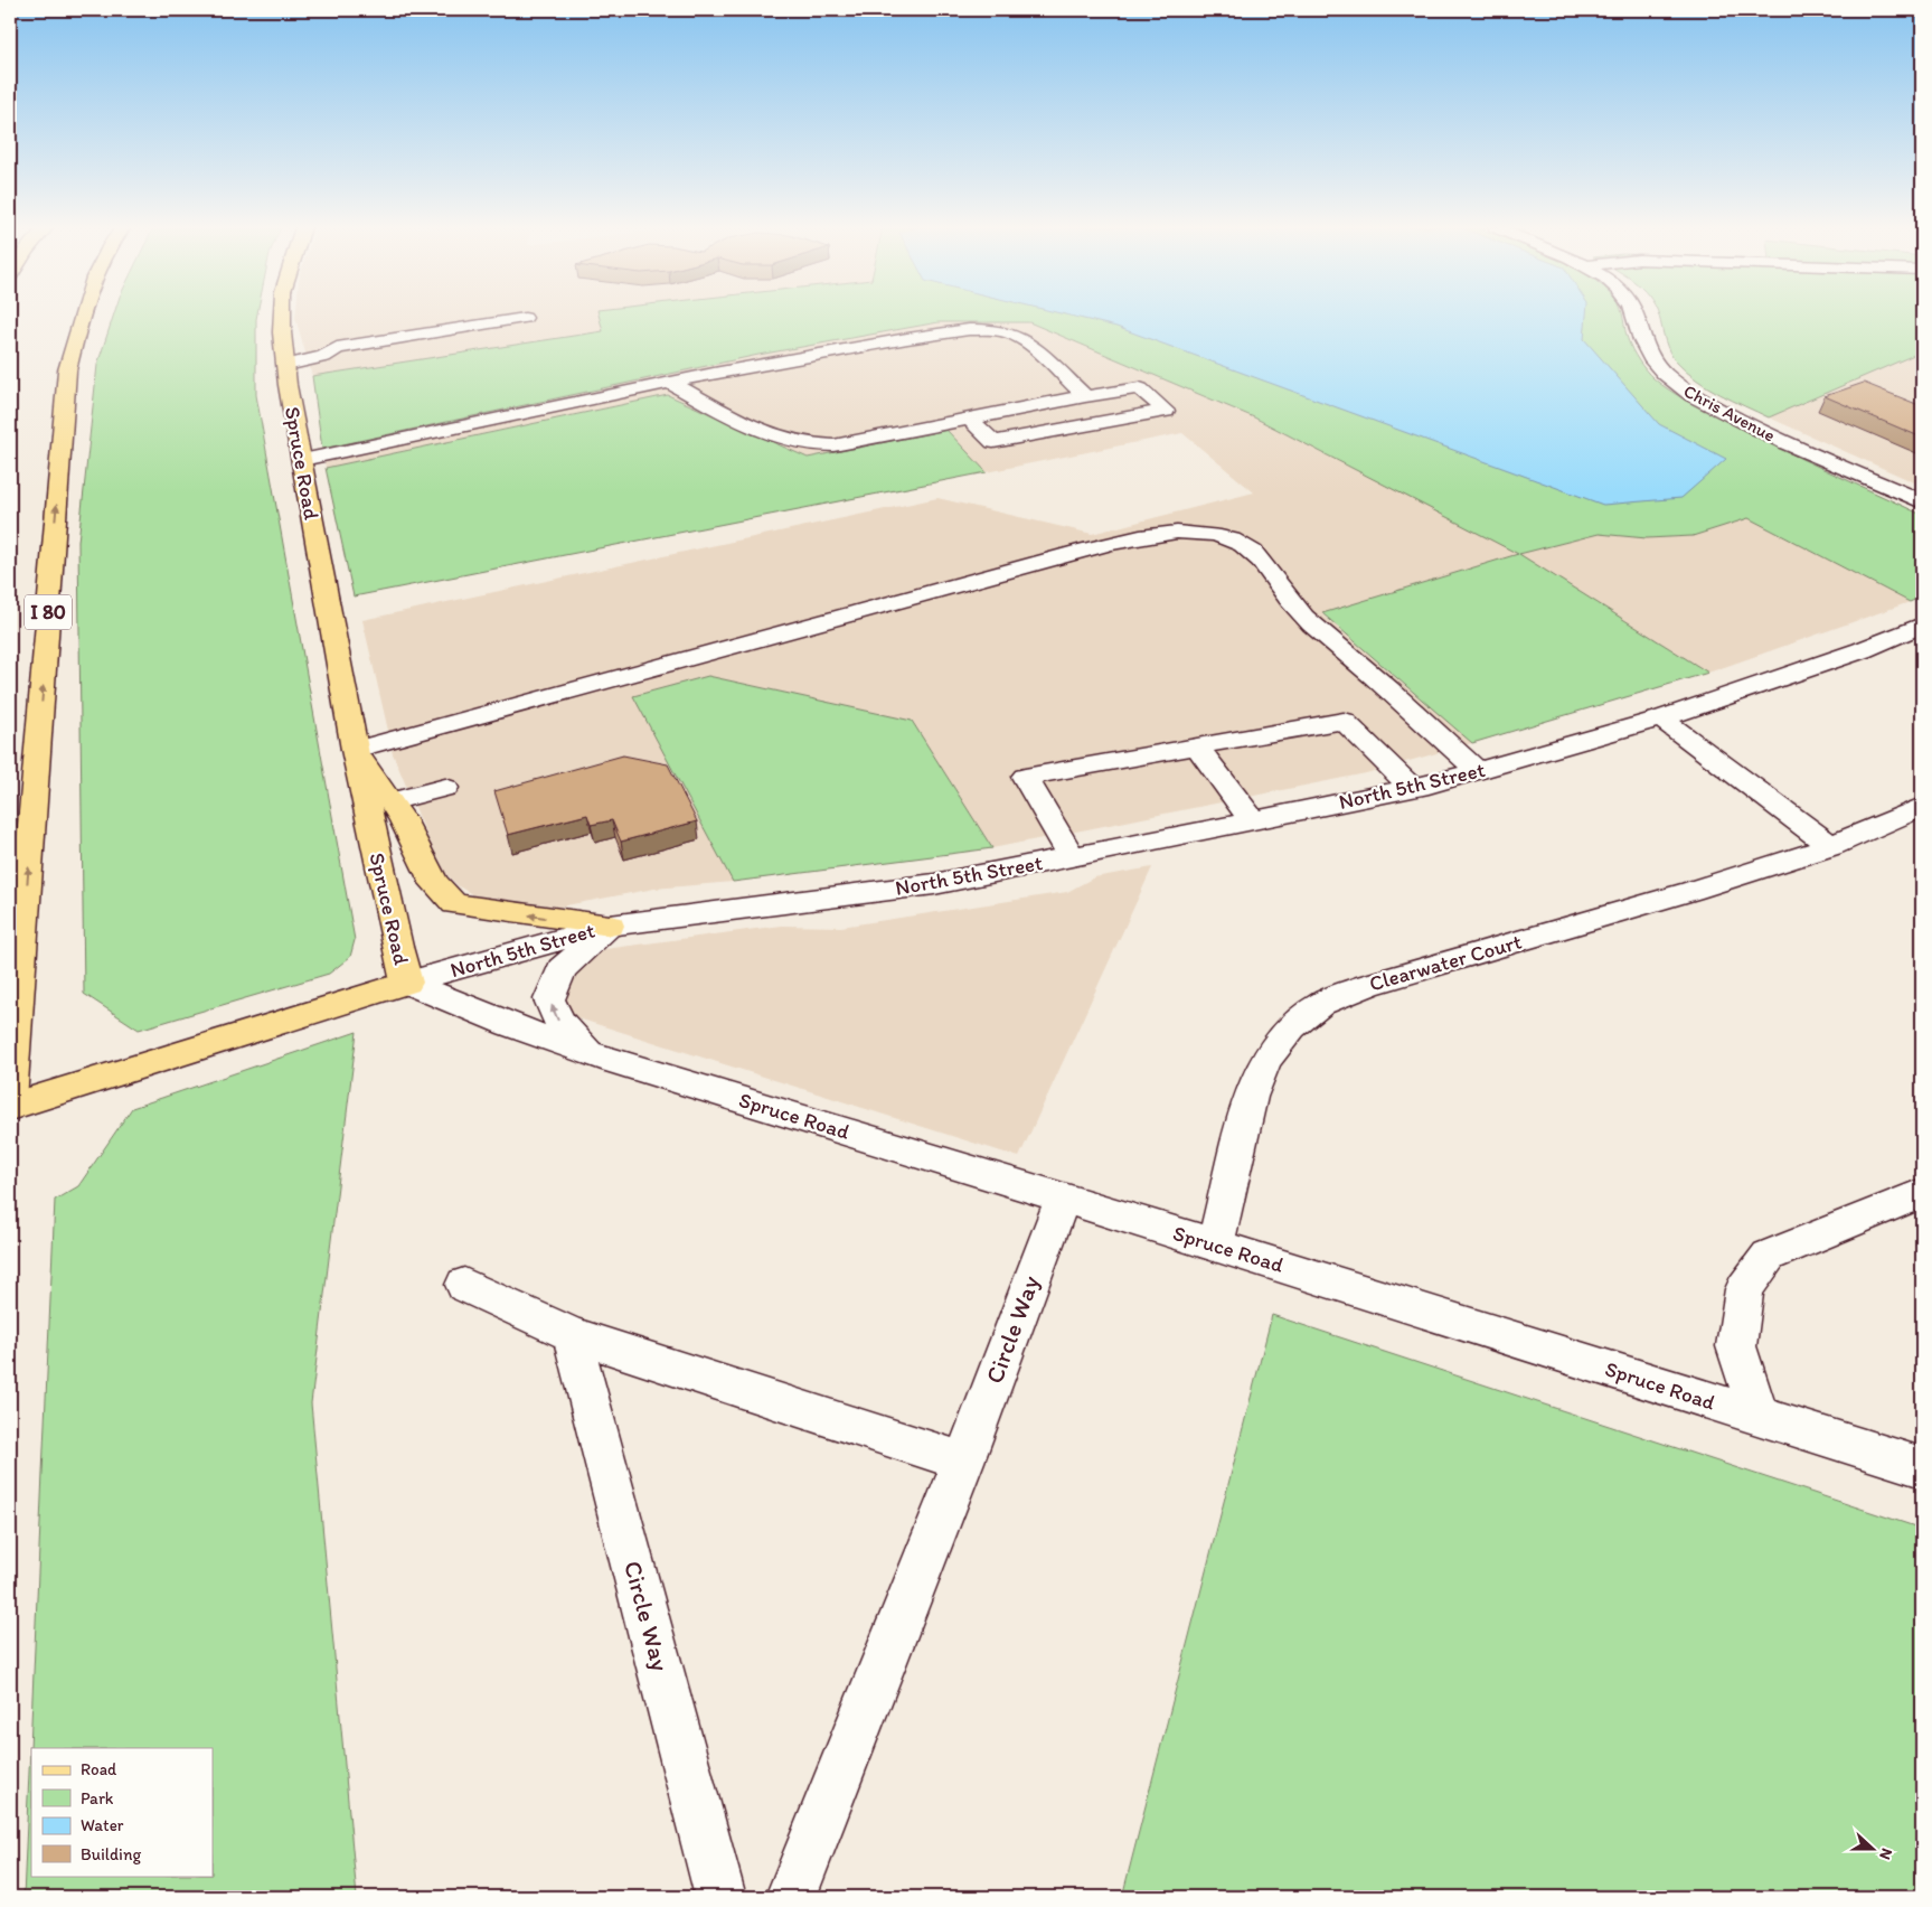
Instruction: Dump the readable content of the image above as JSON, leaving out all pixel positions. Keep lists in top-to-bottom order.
{
  "streets": {
    "main road": ["Spruce Road", "I 80", "North 5th Street"],
    "street": ["Chris Avenue", "Clearwater Court", "Circle Way"]
  },
  "crossings": [
    ["Spruce Road", "North 5th Street"],
    ["Spruce Road", "Clearwater Court"],
    ["Spruce Road", "Circle Way"]
  ],
  "legend": [
    "Road",
    "Park",
    "Water",
    "Building"
  ],
  "north": "right"
}
